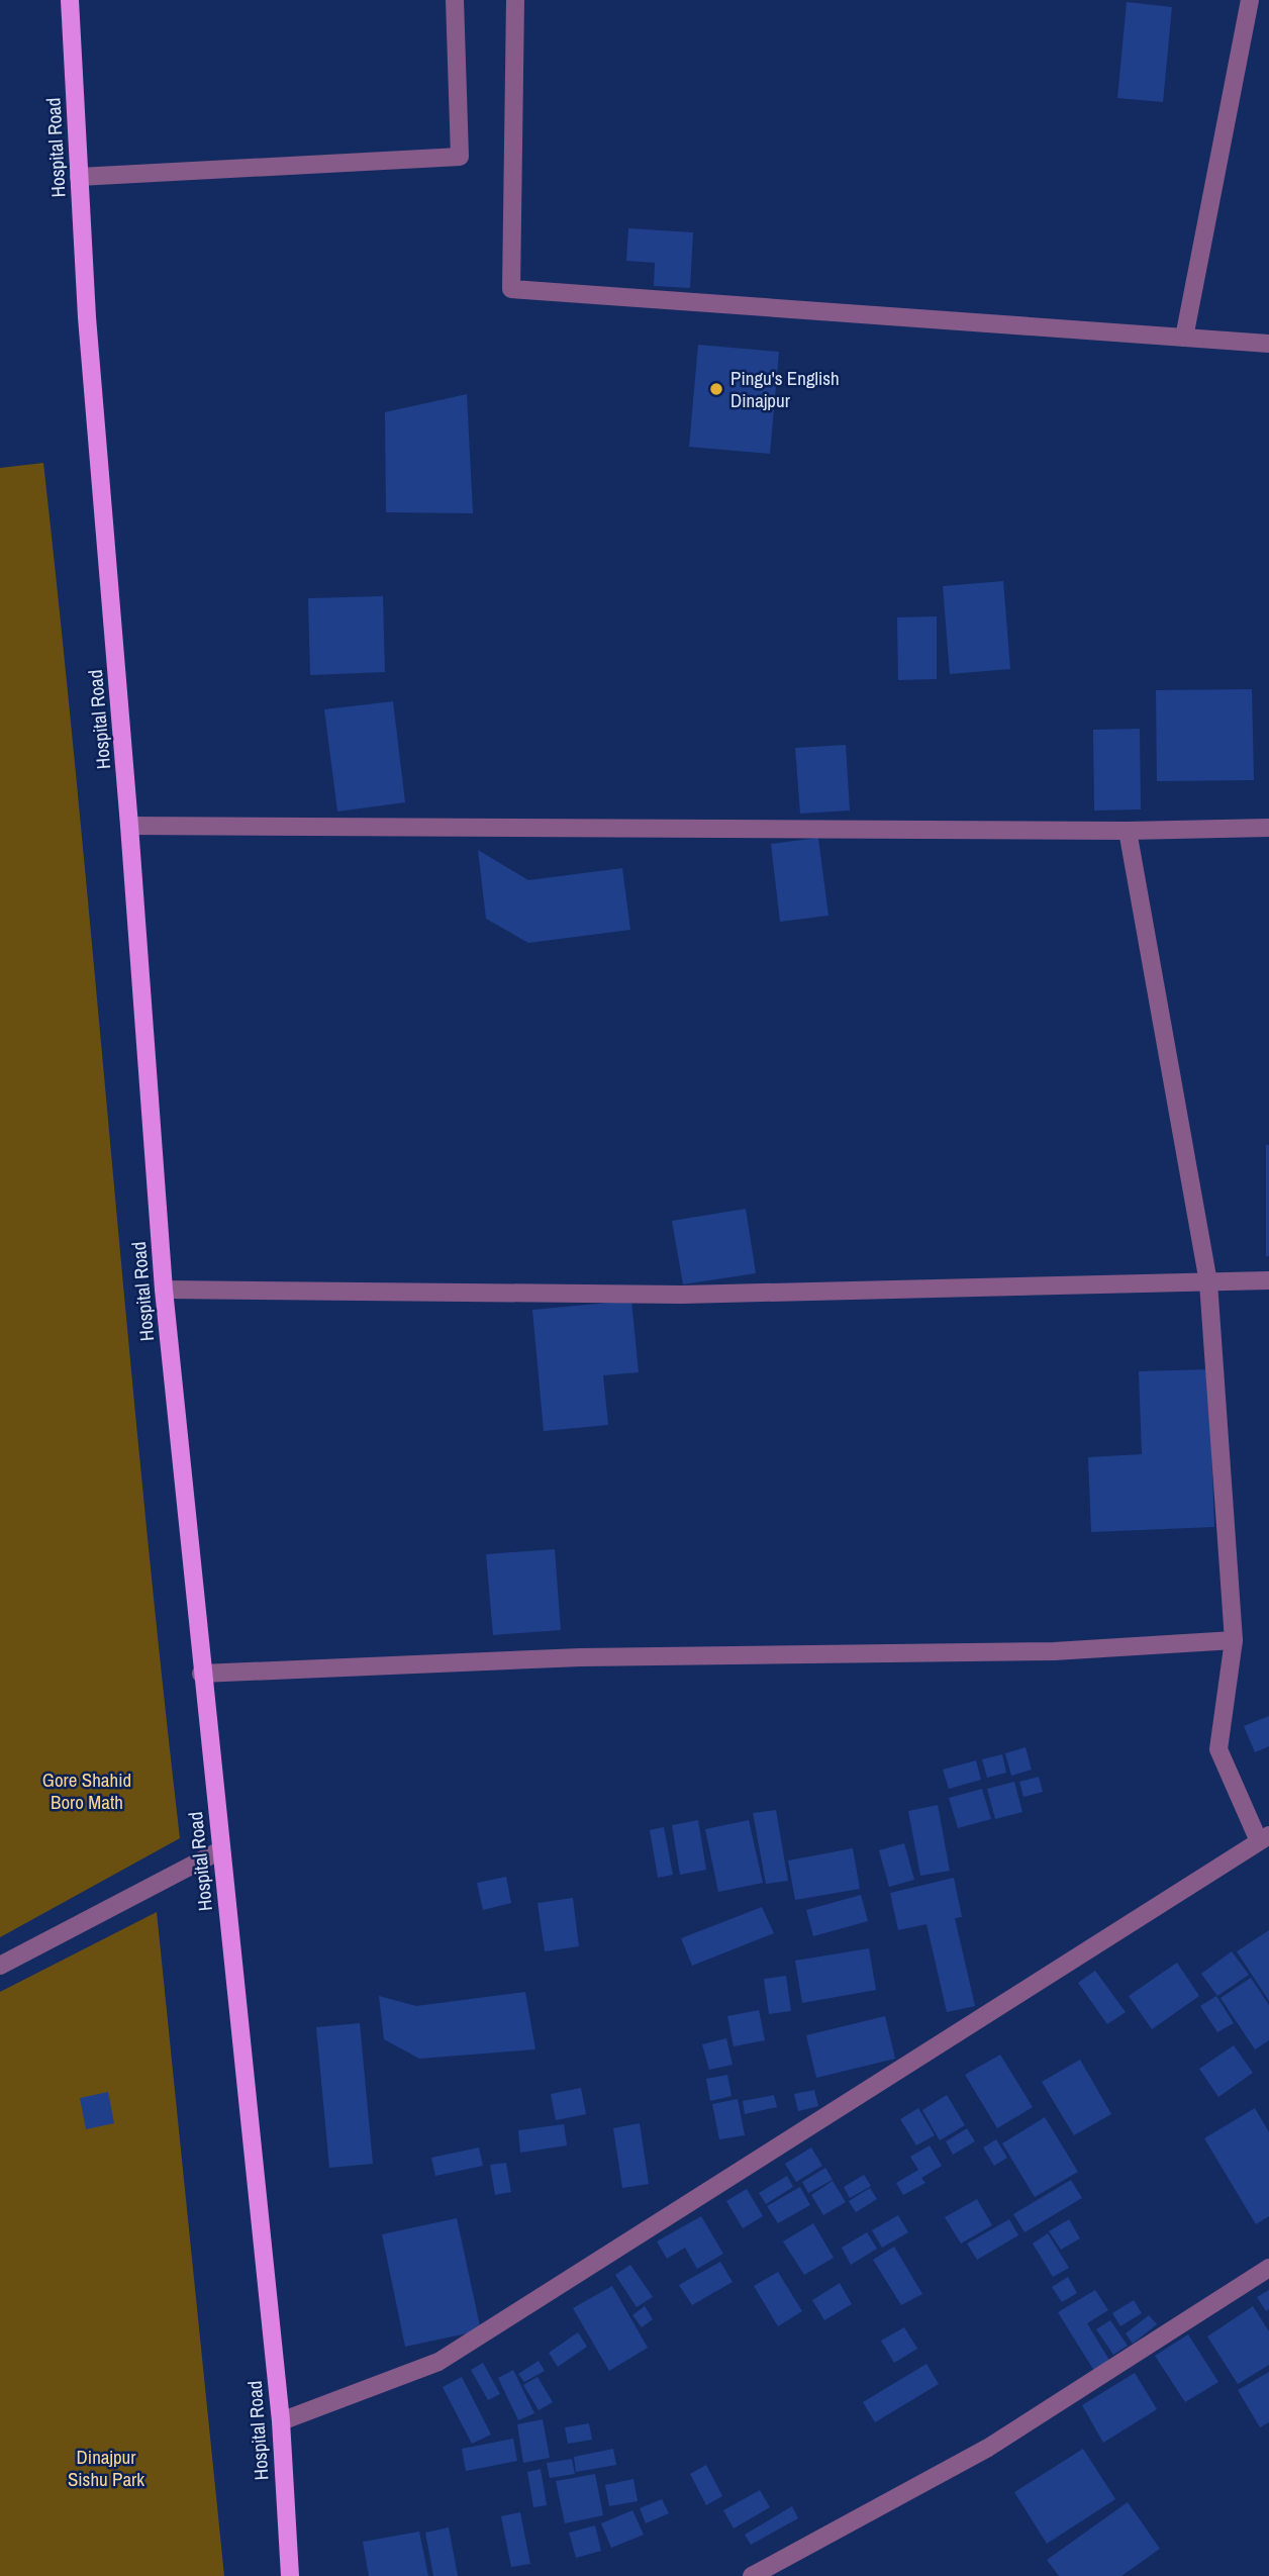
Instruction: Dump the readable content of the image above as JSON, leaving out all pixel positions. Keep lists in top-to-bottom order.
{
  "streets": {
    "main road": ["Hospital Road"]
  },
  "parks": ["Gore Shahid Boro Math", "Dinajpur Sishu Park"],
  "places": ["Pingu's English Dinajpur"]
}
